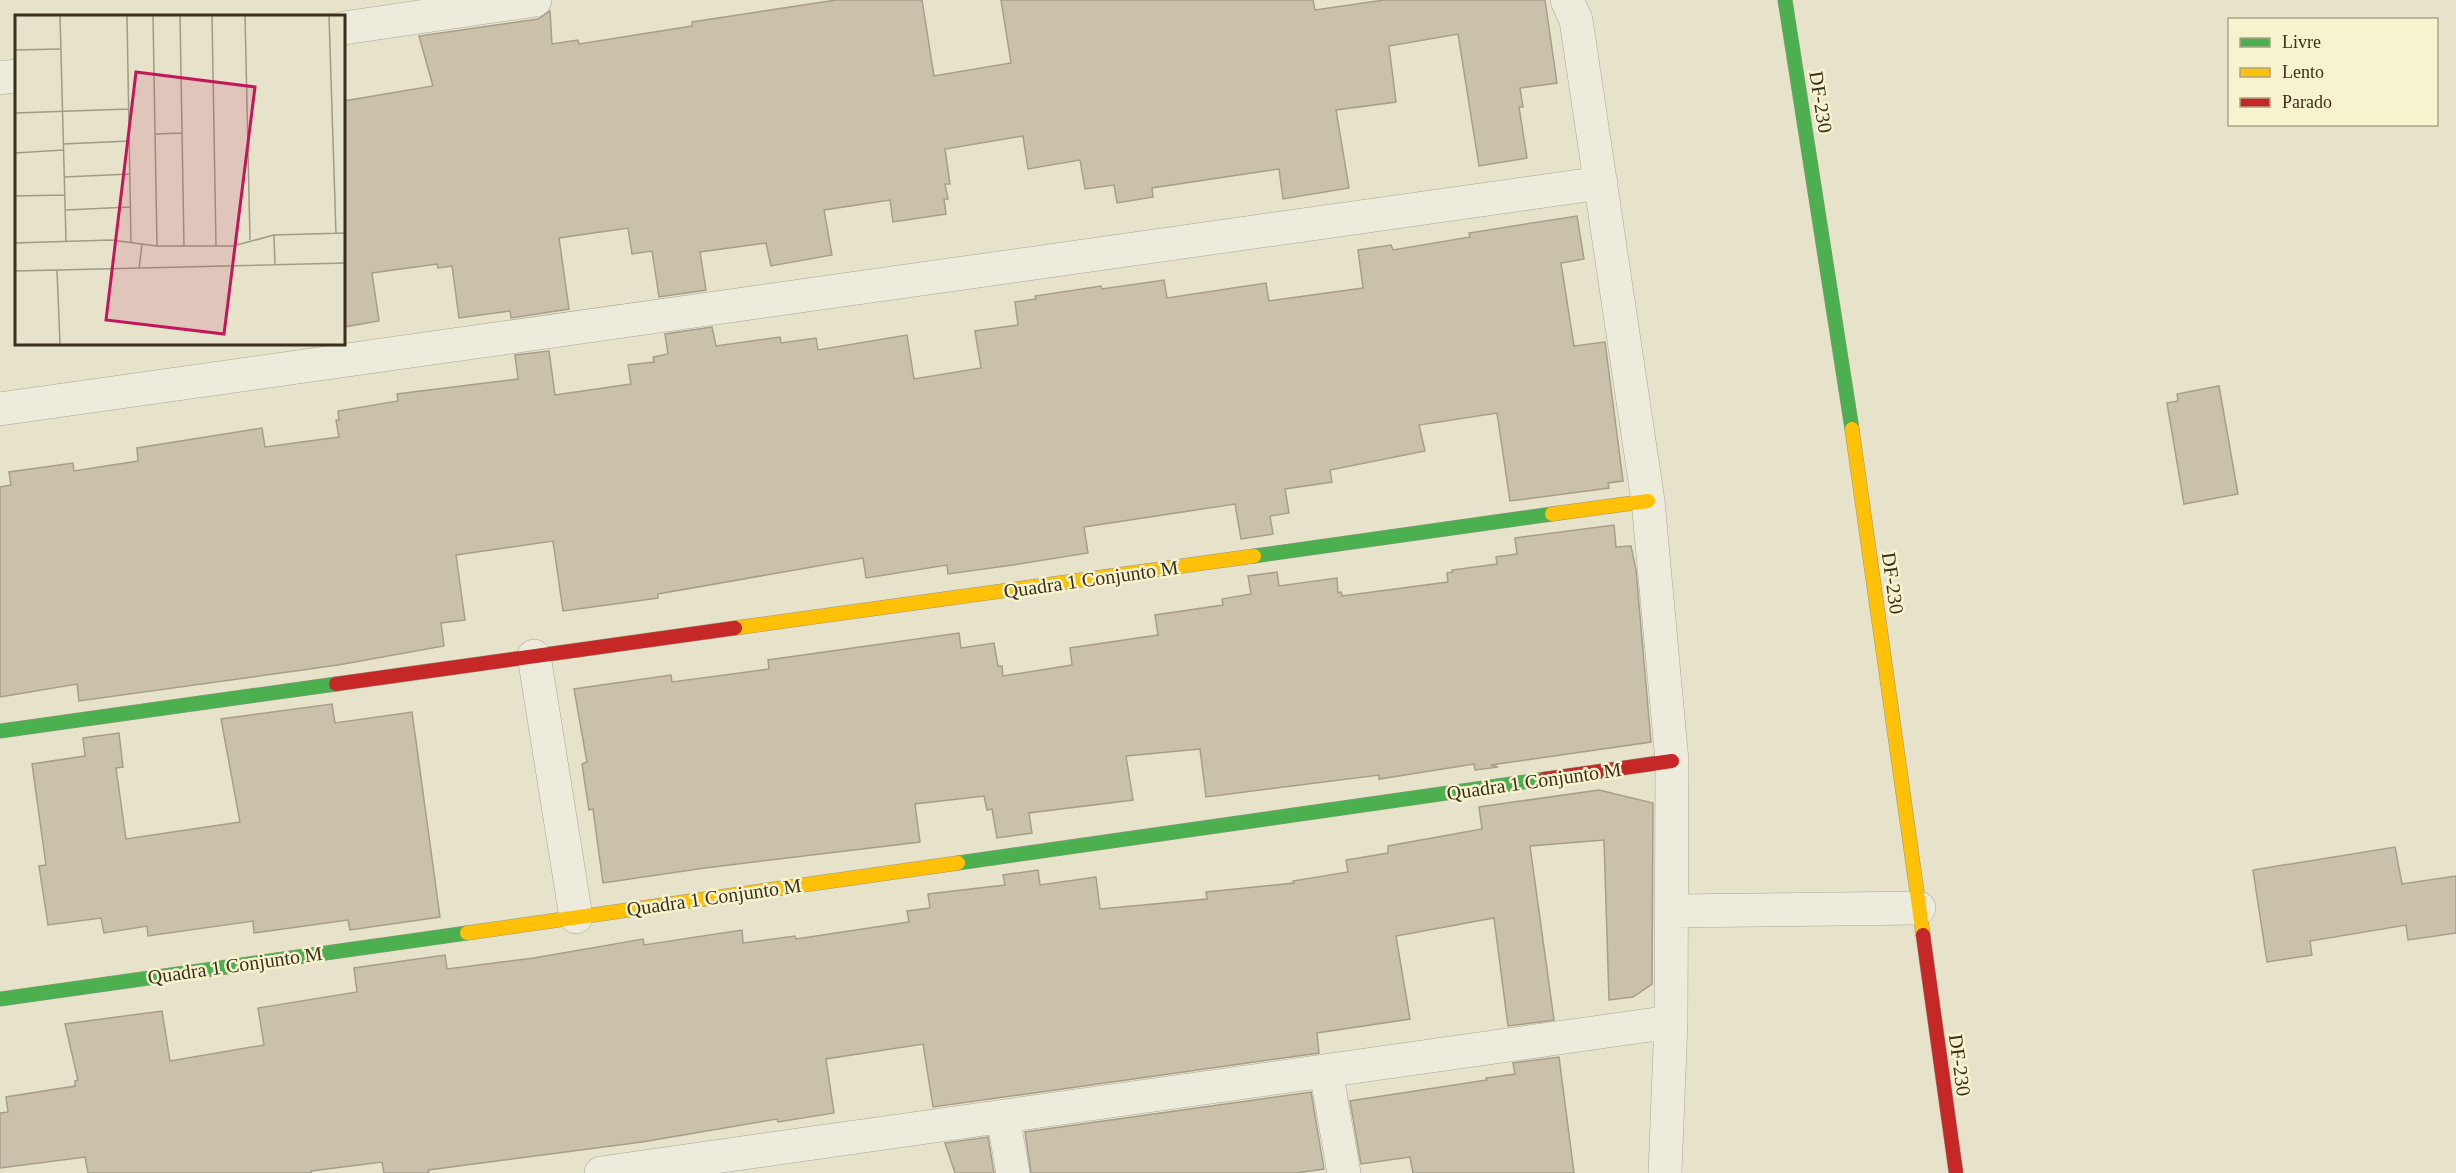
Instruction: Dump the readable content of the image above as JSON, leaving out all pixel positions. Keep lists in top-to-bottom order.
{
  "streets": {
    "street": ["DF-230", "Quadra 1 Conjunto M"]
  },
  "legend": ["Livre", "Lento", "Parado"]
}
